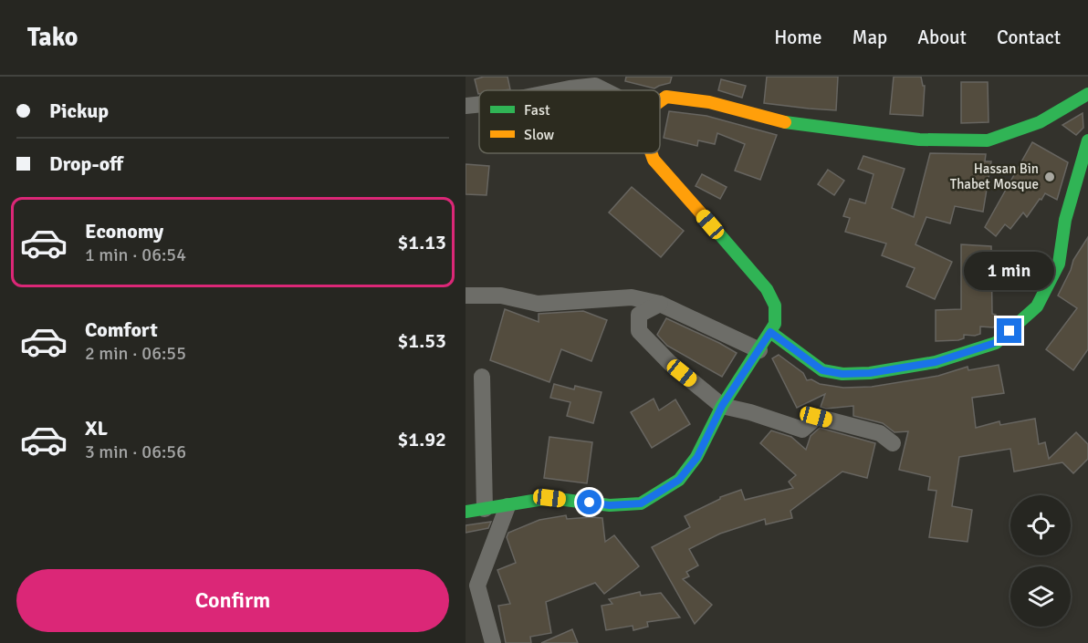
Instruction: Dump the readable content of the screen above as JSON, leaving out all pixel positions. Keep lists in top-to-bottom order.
{
  "places": ["Hassan Bin Thabet Mosque"],
  "legend": ["Fast", "Slow"],
  "page": {
    "header": "Tako",
    "nav": [
      "Home",
      "Map",
      "About",
      "Contact"
    ],
    "banner": ["Pickup", "Drop-off"],
    "list": [
      {
        "name": "Economy",
        "note": "1 min · 06:54",
        "value": "$1.13"
      },
      {
        "name": "Comfort",
        "note": "2 min · 06:55",
        "value": "$1.53"
      },
      {
        "name": "XL",
        "note": "3 min · 06:56",
        "value": "$1.92"
      }
    ],
    "bubble": "1 min",
    "buttons": "Confirm"
  }
}
